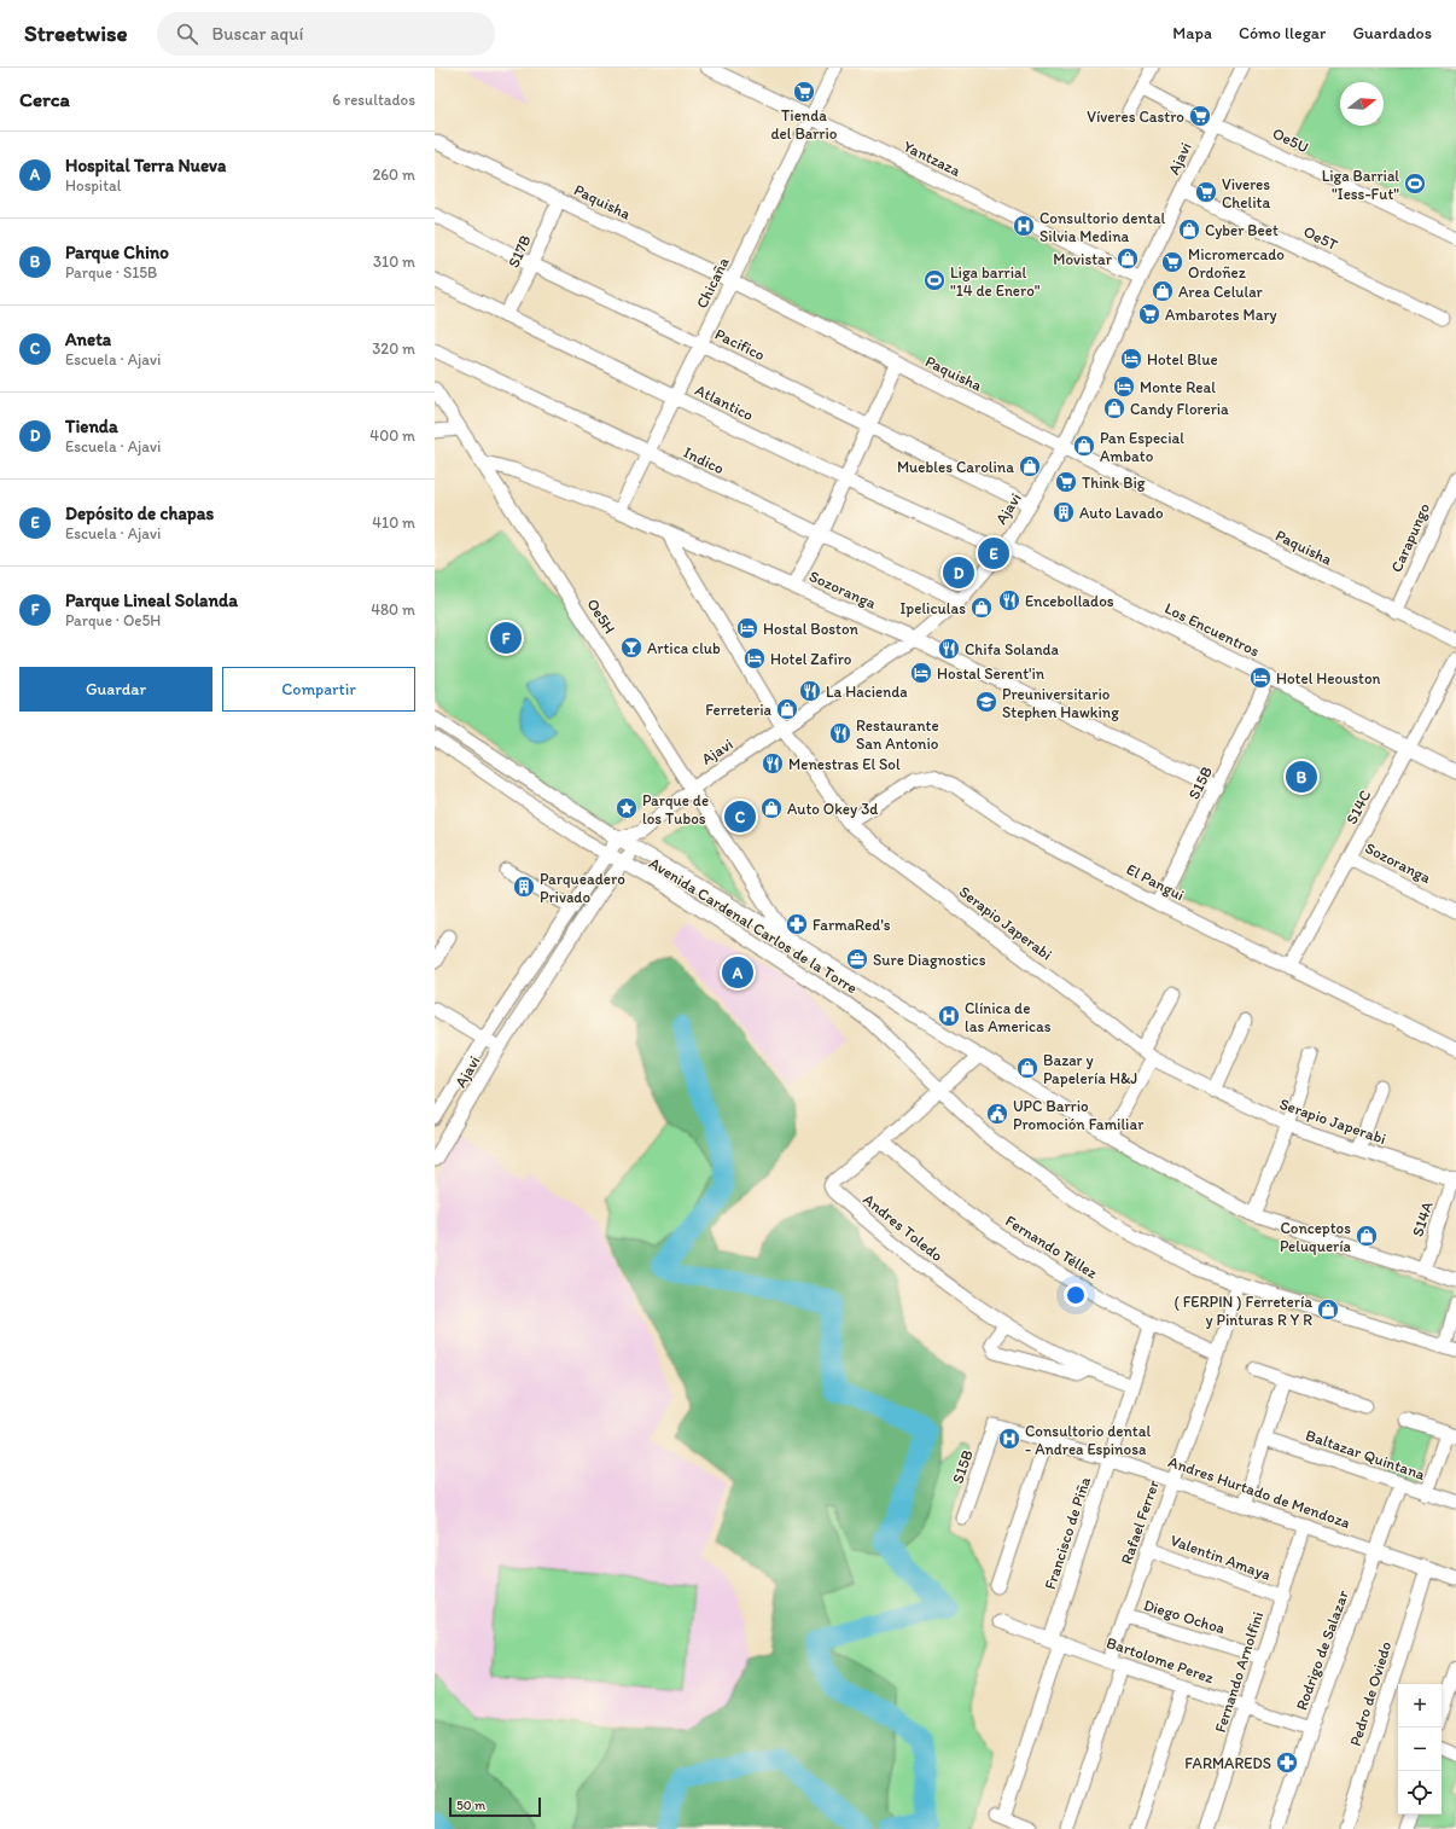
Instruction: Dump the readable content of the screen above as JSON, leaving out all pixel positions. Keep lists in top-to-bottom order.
{
  "streets": {
    "street": [
      "Oe5U",
      "Yantzaza",
      "Ajavi",
      "Paquisha",
      "Oe5T",
      "S17B",
      "Chicaña",
      "Pacifico",
      "Atlantico",
      "Indico",
      "Carapungo",
      "Sozoranga",
      "Oe5H",
      "Los Encuentros",
      "S15B",
      "S14C",
      "El Pangui",
      "Serapio Japerabi",
      "Avenida Cardenal Carlos de la Torre",
      "S14A",
      "Andres Toledo",
      "Fernando Téllez",
      "Baltazar Quintana",
      "Andres Hurtado de Mendoza",
      "Rafael Ferrer",
      "Francisco de Piña",
      "Valentin Amaya",
      "Diego Ochoa",
      "Rodrigo de Salazar",
      "Bartolome Perez",
      "Fernando Arnolfini",
      "Pedro de Oviedo"
    ]
  },
  "crossings": [
    ["Oe5U", "Ajavi"],
    ["Yantzaza", "Ajavi"],
    ["Yantzaza", "Chicaña"],
    ["Ajavi", "Paquisha"],
    ["Ajavi", "Oe5T"],
    ["Ajavi", "Pacifico"],
    ["Ajavi", "Atlantico"],
    ["Ajavi", "Indico"],
    ["Ajavi", "Sozoranga"],
    ["Ajavi", "Oe5H"],
    ["Ajavi", "Los Encuentros"],
    ["Ajavi", "Serapio Japerabi"],
    ["Ajavi", "Avenida Cardenal Carlos de la Torre"],
    ["Paquisha", "S17B"],
    ["Paquisha", "Chicaña"],
    ["Paquisha", "Carapungo"],
    ["S17B", "Pacifico"],
    ["S17B", "Atlantico"],
    ["Chicaña", "Pacifico"],
    ["Chicaña", "Atlantico"],
    ["Chicaña", "Indico"],
    ["Chicaña", "Sozoranga"],
    ["Atlantico", "Los Encuentros"],
    ["Sozoranga", "Oe5H"],
    ["Sozoranga", "S15B"],
    ["Sozoranga", "S14C"],
    ["Sozoranga", "Serapio Japerabi"],
    ["Oe5H", "Avenida Cardenal Carlos de la Torre"],
    ["Los Encuentros", "S15B"],
    ["Los Encuentros", "S14C"],
    ["S15B", "El Pangui"],
    ["S15B", "Andres Hurtado de Mendoza"],
    ["S14C", "El Pangui"],
    ["El Pangui", "Serapio Japerabi"],
    ["Serapio Japerabi", "S14A"],
    ["Avenida Cardenal Carlos de la Torre", "S14A"],
    ["Avenida Cardenal Carlos de la Torre", "Andres Toledo"],
    ["Avenida Cardenal Carlos de la Torre", "Rafael Ferrer"],
    ["Andres Toledo", "Fernando Téllez"],
    ["Andres Toledo", "Francisco de Piña"],
    ["Fernando Téllez", "Rafael Ferrer"],
    ["Fernando Téllez", "Francisco de Piña"],
    ["Baltazar Quintana", "Rodrigo de Salazar"],
    ["Andres Hurtado de Mendoza", "Rafael Ferrer"],
    ["Andres Hurtado de Mendoza", "Francisco de Piña"],
    ["Andres Hurtado de Mendoza", "Rodrigo de Salazar"],
    ["Andres Hurtado de Mendoza", "Fernando Arnolfini"],
    ["Andres Hurtado de Mendoza", "Pedro de Oviedo"],
    ["Rafael Ferrer", "Valentin Amaya"],
    ["Rafael Ferrer", "Diego Ochoa"],
    ["Rafael Ferrer", "Bartolome Perez"],
    ["Francisco de Piña", "Bartolome Perez"],
    ["Valentin Amaya", "Fernando Arnolfini"],
    ["Diego Ochoa", "Fernando Arnolfini"],
    ["Rodrigo de Salazar", "Bartolome Perez"],
    ["Bartolome Perez", "Fernando Arnolfini"]
  ],
  "places": {
    "supermarket": [
      "Tienda del Barrio",
      "Víveres Castro",
      "Viveres Chelita",
      "Micromercado Ordoñez",
      "Ambarotes Mary",
      "Think Big"
    ],
    "sports": ["Liga Barrial \"Iess-Fut\"", "Liga barrial \"14 de Enero\""],
    "hospital": ["Consultorio dental Silvia Medina", "Clínica de las Americas", "Consultorio dental - Andrea Espinosa"],
    "shop": [
      "Cyber Beet",
      "Movistar",
      "Area Celular",
      "Candy Floreria",
      "Pan Especial Ambato",
      "Muebles Carolina",
      "Ipeliculas",
      "Ferreteria",
      "Auto Okey 3d",
      "Bazar y Papelería H&J",
      "Conceptos Peluquería",
      "( FERPIN ) Ferretería y Pinturas R Y R"
    ],
    "hotel": [
      "Hotel Blue",
      "Monte Real",
      "Hostal Boston",
      "Hotel Zafiro",
      "Hostal Serent'in",
      "Hotel Heouston"
    ],
    "building": ["Auto Lavado", "Parqueadero Privado"],
    "restaurant": [
      "Encebollados",
      "Chifa Solanda",
      "La Hacienda",
      "Restaurante San Antonio",
      "Menestras El Sol"
    ],
    "bar": ["Artica club"],
    "school or university": ["Preuniversitario Stephen Hawking"],
    "place": ["Parque de los Tubos"],
    "pharmacy": ["FarmaRed's", "FARMAREDS"],
    "office": ["Sure Diagnostics"],
    "public building": ["UPC Barrio Promoción Familiar"]
  },
  "scale_bar": "50 m",
  "north": "right",
  "page": {
    "header": "Streetwise",
    "search": "Buscar aquí",
    "nav": ["Mapa", "Cómo llegar", "Guardados"],
    "heading": ["Cerca", "6 resultados"],
    "list": [
      {
        "mark": "A",
        "name": "Hospital Terra Nueva",
        "note": "Hospital",
        "value": "260 m"
      },
      {
        "mark": "B",
        "name": "Parque Chino",
        "note": "Parque · S15B",
        "value": "310 m"
      },
      {
        "mark": "C",
        "name": "Aneta",
        "note": "Escuela · Ajavi",
        "value": "320 m"
      },
      {
        "mark": "D",
        "name": "Tienda",
        "note": "Escuela · Ajavi",
        "value": "400 m"
      },
      {
        "mark": "E",
        "name": "Depósito de chapas",
        "note": "Escuela · Ajavi",
        "value": "410 m"
      },
      {
        "mark": "F",
        "name": "Parque Lineal Solanda",
        "note": "Parque · Oe5H",
        "value": "480 m"
      }
    ],
    "pins": [
      "E",
      "D",
      "F",
      "B",
      "C",
      "A"
    ],
    "buttons": ["Guardar", "Compartir"],
    "map_buttons": ["+", "−"],
    "scale": "50 m"
  }
}
